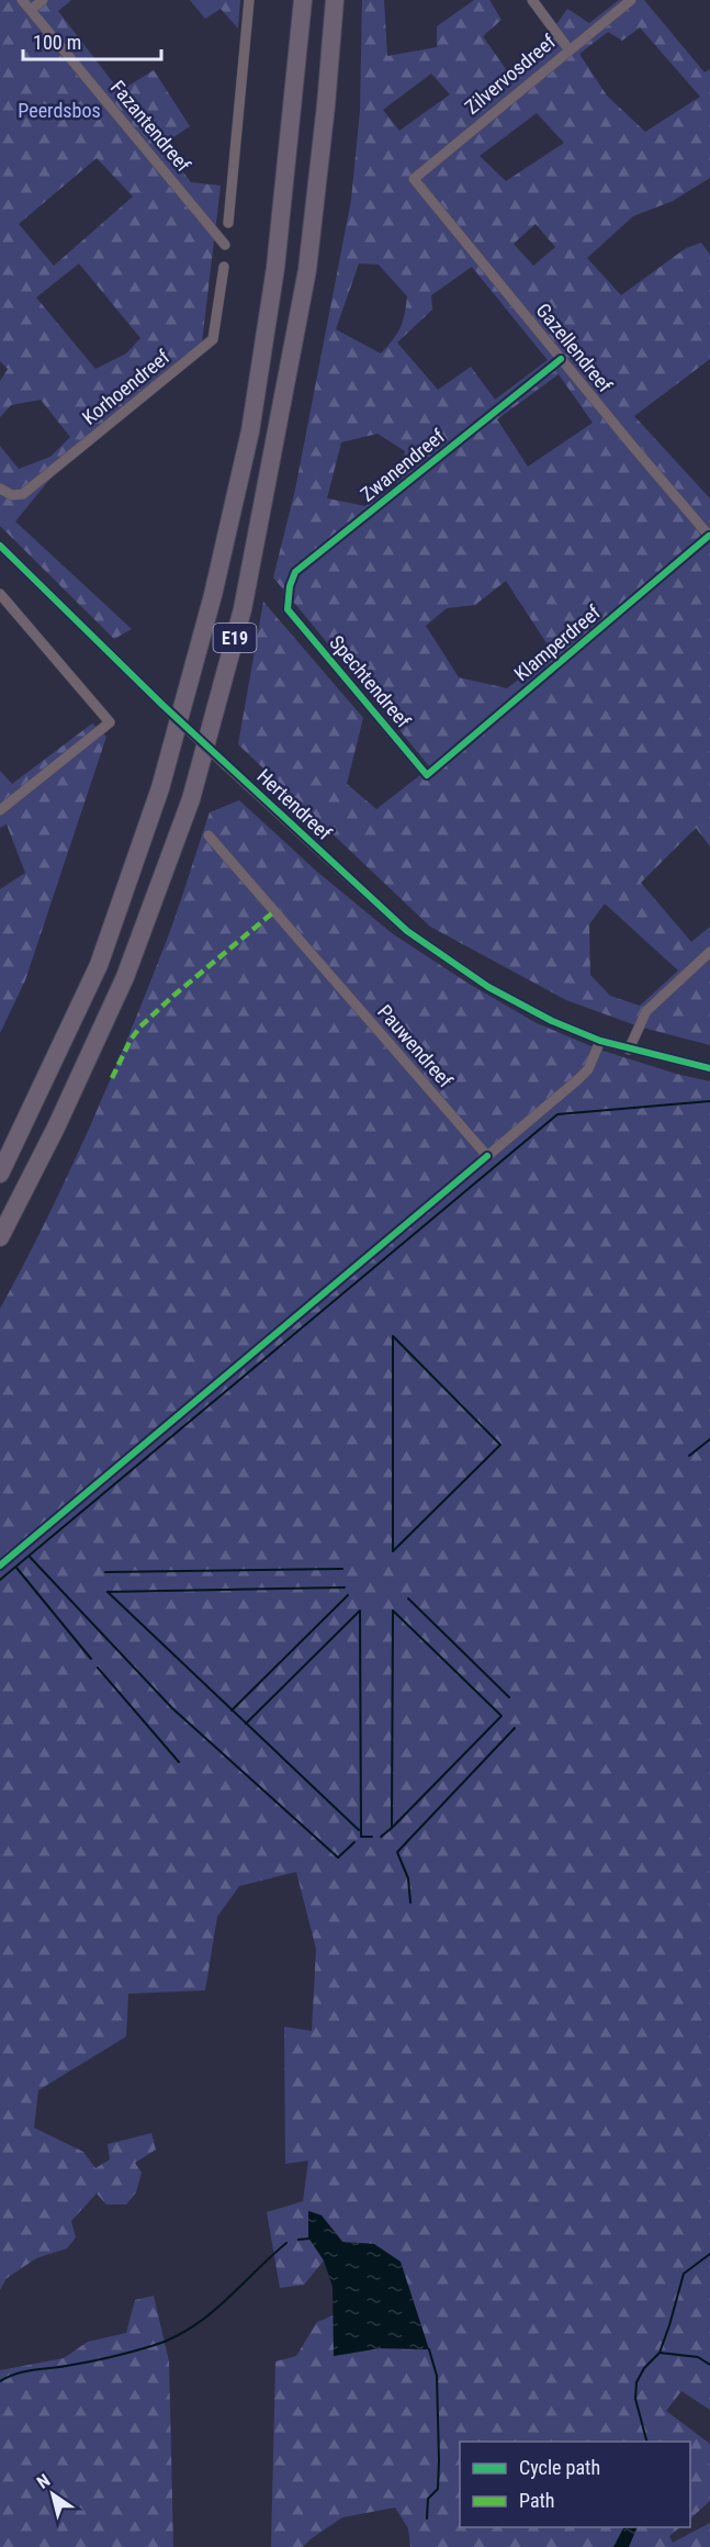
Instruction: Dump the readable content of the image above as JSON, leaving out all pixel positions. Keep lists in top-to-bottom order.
{
  "streets": {
    "highway": ["E19"],
    "street": [
      "Zilvervosdreef",
      "Fazantendreef",
      "Gazellendreef",
      "Korhoendreef",
      "Zwanendreef",
      "Klamperdreef",
      "Spechtendreef",
      "Hertendreef",
      "Pauwendreef"
    ]
  },
  "crossings": [
    ["Zilvervosdreef", "Gazellendreef"],
    ["Gazellendreef", "Zwanendreef"],
    ["Gazellendreef", "Klamperdreef"],
    ["Zwanendreef", "Spechtendreef"],
    ["Klamperdreef", "Spechtendreef"],
    ["Hertendreef", "Pauwendreef"]
  ],
  "parks": ["Peerdsbos"],
  "legend": ["Cycle path", "Path"],
  "scale_bar": "100 m",
  "north": "top left"
}
